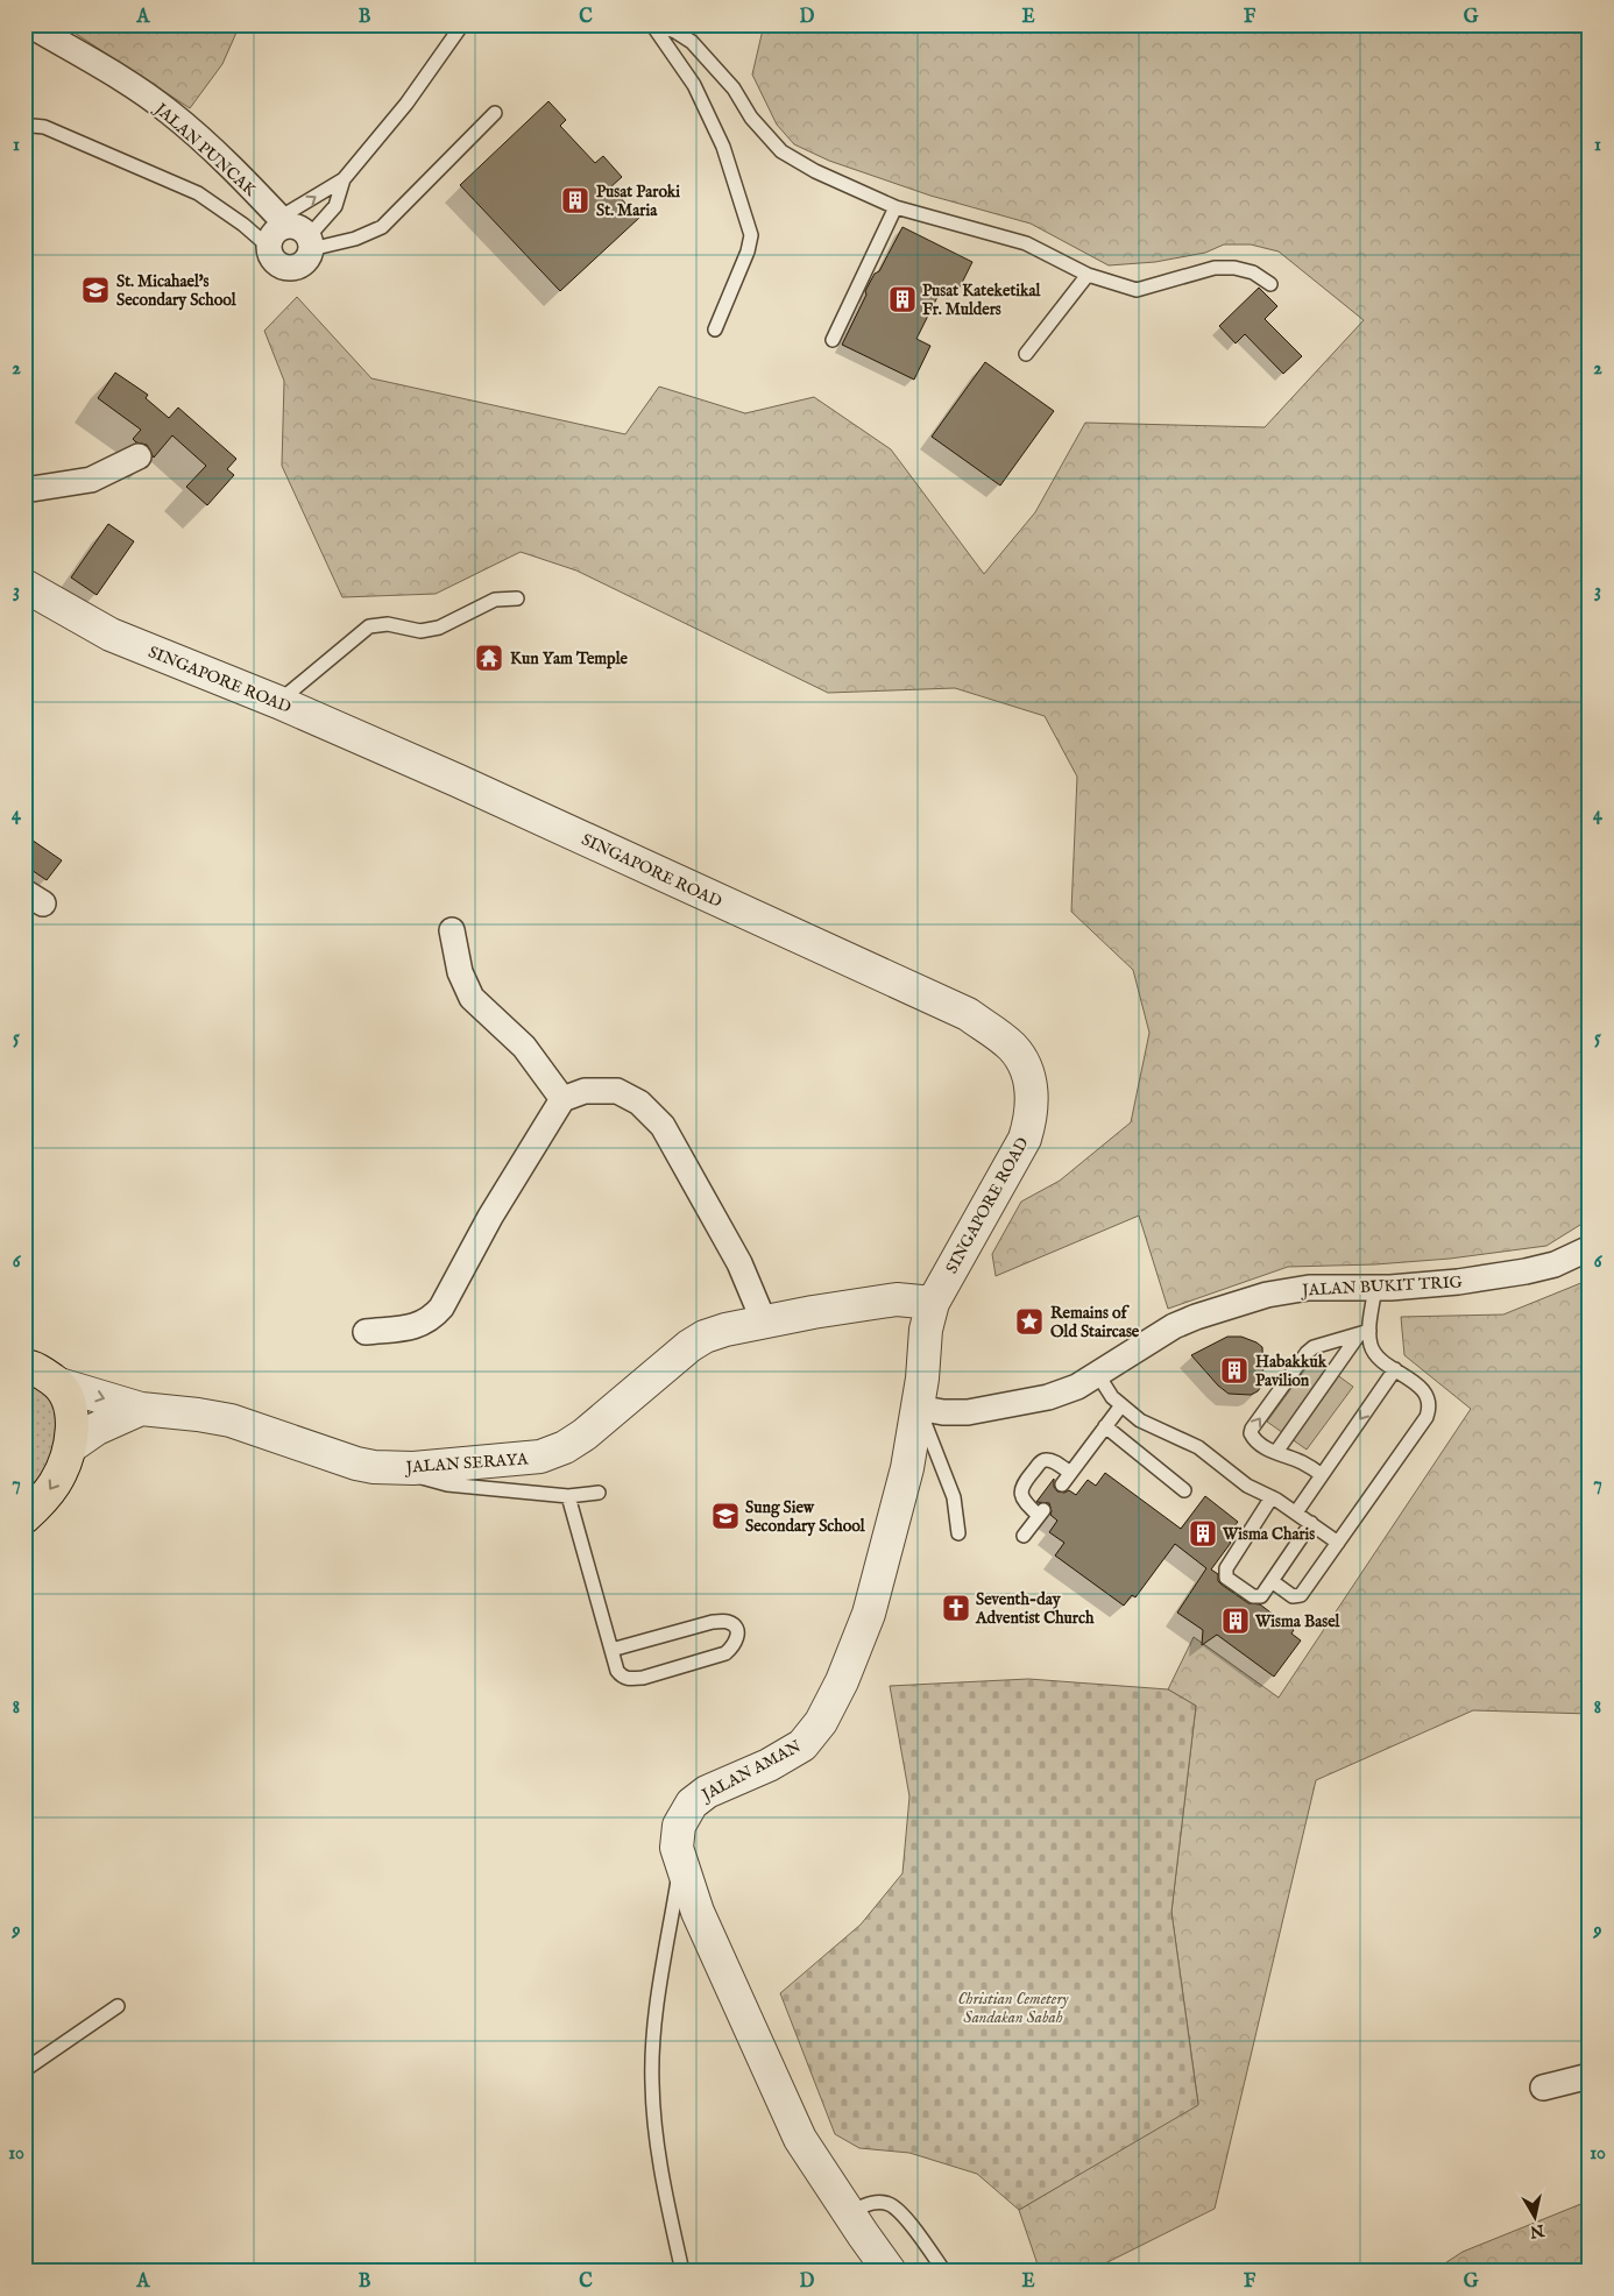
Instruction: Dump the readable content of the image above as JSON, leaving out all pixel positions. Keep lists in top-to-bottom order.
{
  "streets": {
    "street": [
      "JALAN PUNCAK",
      "SINGAPORE ROAD",
      "JALAN BUKIT TRIG",
      "JALAN SERAYA",
      "JALAN AMAN"
    ]
  },
  "crossings": [
    ["SINGAPORE ROAD", "JALAN SERAYA"],
    ["SINGAPORE ROAD", "JALAN AMAN"],
    ["JALAN BUKIT TRIG", "JALAN AMAN"],
    ["JALAN SERAYA", "JALAN AMAN"]
  ],
  "parks": ["Christian Cemetery Sandakan Sabah"],
  "places": {
    "building": [
      "Pusat Paroki St. Maria",
      "Pusat Kateketikal Fr. Mulders",
      "Habakkuk Pavilion",
      "Wisma Charis",
      "Wisma Basel"
    ],
    "school or university": ["St. Micahael's Secondary School", "Sung Siew Secondary School"],
    "temple": ["Kun Yam Temple"],
    "place": ["Remains of Old Staircase"],
    "church": ["Seventh-day Adventist Church"]
  },
  "north": "bottom",
  "grid": {
    "columns": [
      "A",
      "B",
      "C",
      "D",
      "E",
      "F",
      "G"
    ],
    "rows": [
      "1",
      "2",
      "3",
      "4",
      "5",
      "6",
      "7",
      "8",
      "9",
      "10"
    ]
  }
}
